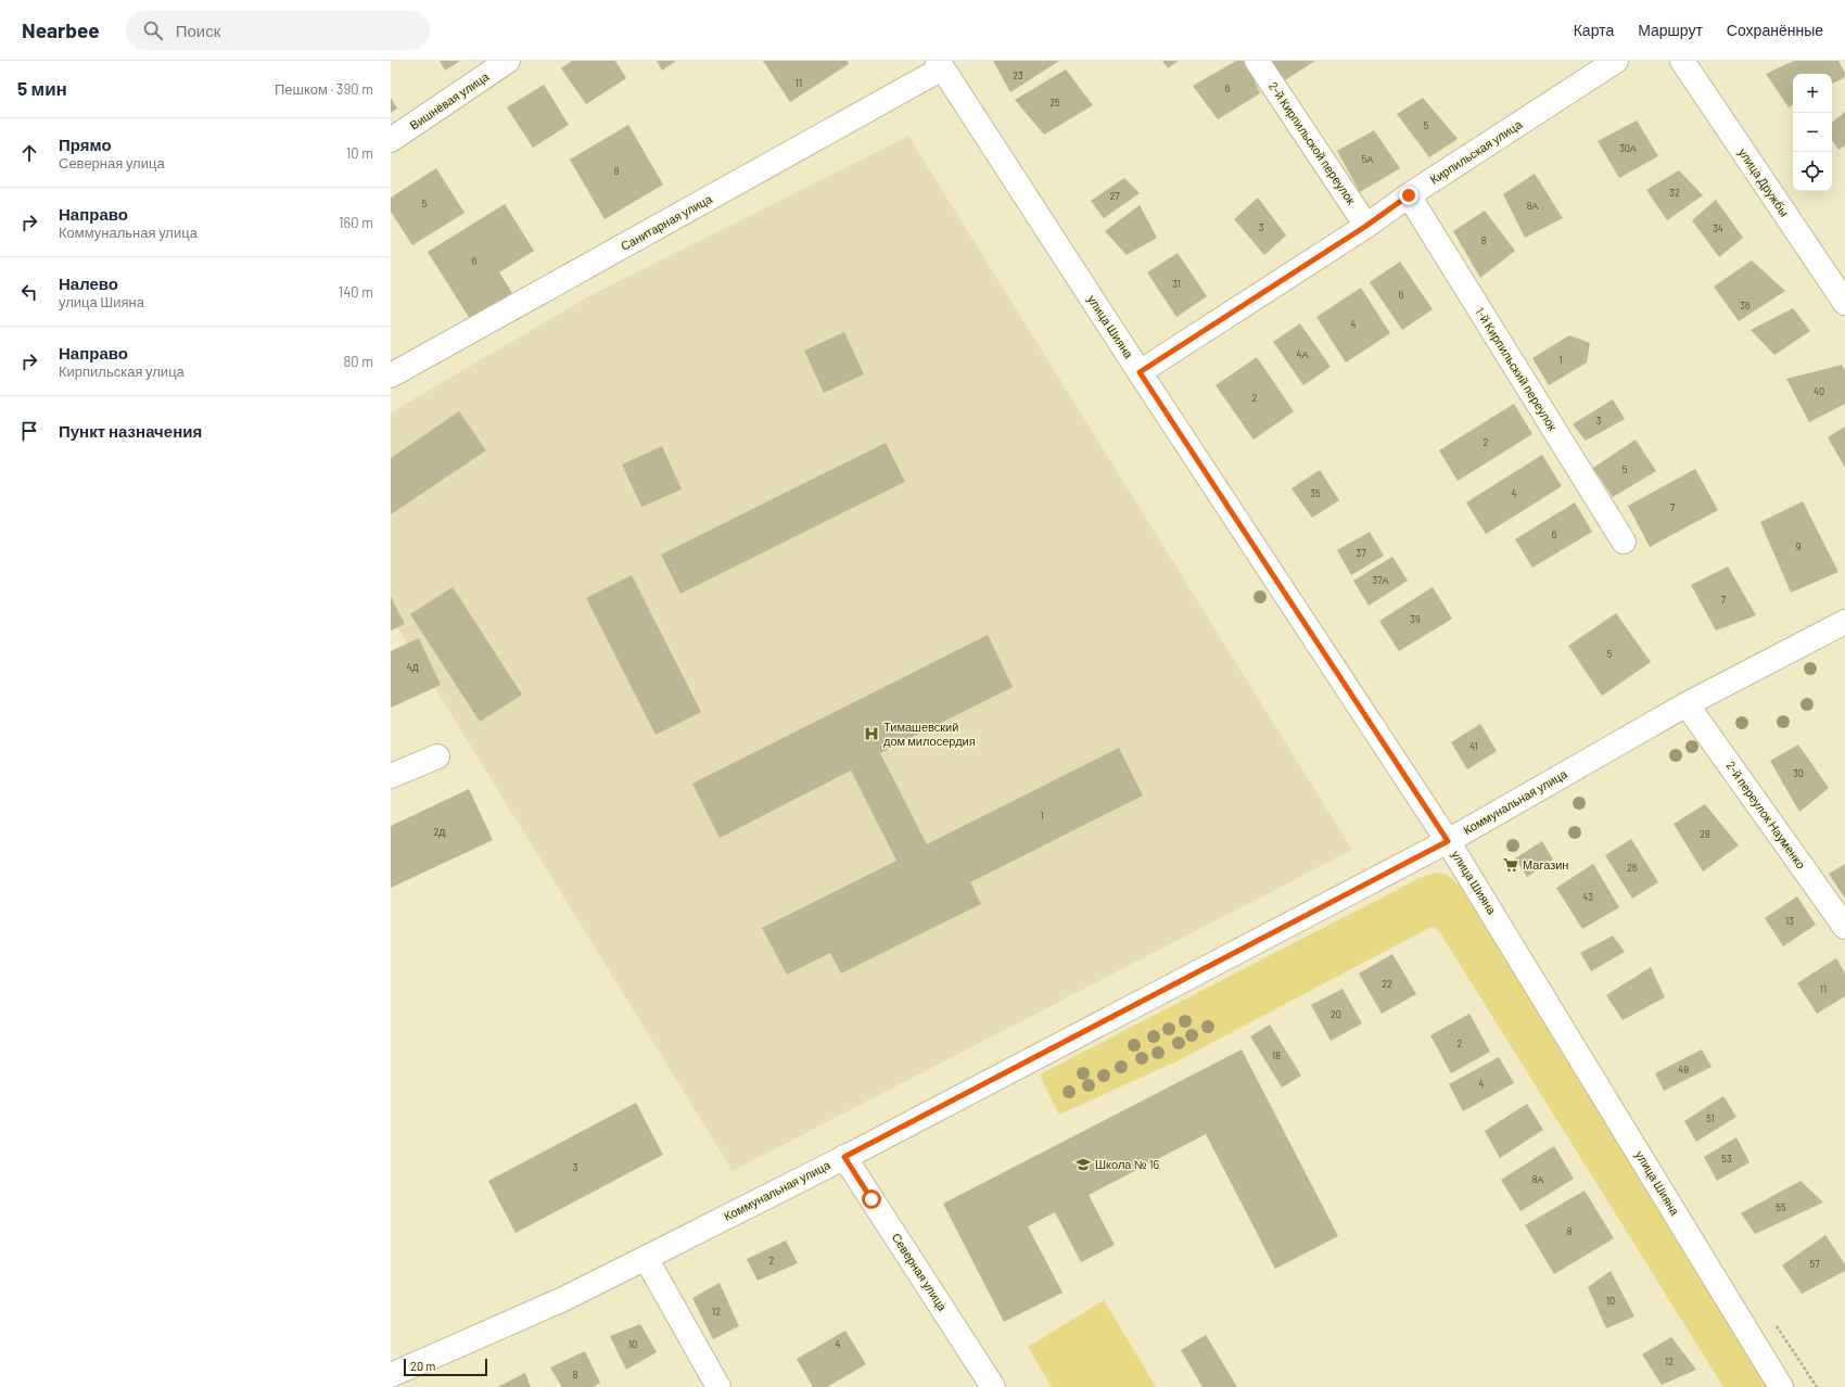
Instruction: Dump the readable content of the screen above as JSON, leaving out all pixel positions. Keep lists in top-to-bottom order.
{
  "streets": {
    "street": [
      "Вишнёвая улица",
      "2-й Кирпильской переулок",
      "Кирпильская улица",
      "улица Дружбы",
      "Санитарная улица",
      "улица Шияна",
      "1-й Кирпильский переулок",
      "Коммунальная улица",
      "2-й переулок Науменко",
      "Северная улица"
    ]
  },
  "crossings": [
    ["2-й Кирпильской переулок", "Кирпильская улица"],
    ["Кирпильская улица", "улица Шияна"],
    ["Кирпильская улица", "1-й Кирпильский переулок"],
    ["Санитарная улица", "улица Шияна"],
    ["улица Шияна", "Коммунальная улица"],
    ["Коммунальная улица", "2-й переулок Науменко"],
    ["Коммунальная улица", "Северная улица"]
  ],
  "places": {
    "hospital": ["Тимашевский дом милосердия"],
    "supermarket": ["Магазин"],
    "school or university": ["Школа № 16"]
  },
  "house_numbers": [
    "23",
    "11",
    "6",
    "25",
    "5",
    "30А",
    "5А",
    "8",
    "32",
    "27",
    "5",
    "8А",
    "3",
    "34",
    "8",
    "6",
    "31",
    "6",
    "36",
    "4",
    "4А",
    "1",
    "40",
    "2",
    "3",
    "2",
    "5",
    "35",
    "4",
    "7",
    "6",
    "9",
    "37",
    "37А",
    "7",
    "39",
    "5",
    "4Д",
    "41",
    "30",
    "1",
    "2Д",
    "28",
    "26",
    "43",
    "13",
    "22",
    "11",
    "20",
    "2",
    "18",
    "49",
    "4",
    "51",
    "53",
    "3",
    "8А",
    "55",
    "8",
    "2",
    "57",
    "10",
    "12",
    "10",
    "4",
    "12",
    "8"
  ],
  "scale_bar": "20 m",
  "page": {
    "header": "Nearbee",
    "search": "Поиск",
    "nav": ["Карта", "Маршрут", "Сохранённые"],
    "heading": ["5 мин", "Пешком · 390 m"],
    "map_buttons": ["+", "−"],
    "list": [
      ["Прямо", "Северная улица", "10 m"],
      ["Направо", "Коммунальная улица", "160 m"],
      ["Налево", "улица Шияна", "140 m"],
      ["Направо", "Кирпильская улица", "80 m"],
      "Пункт назначения"
    ],
    "scale": "20 m"
  }
}
